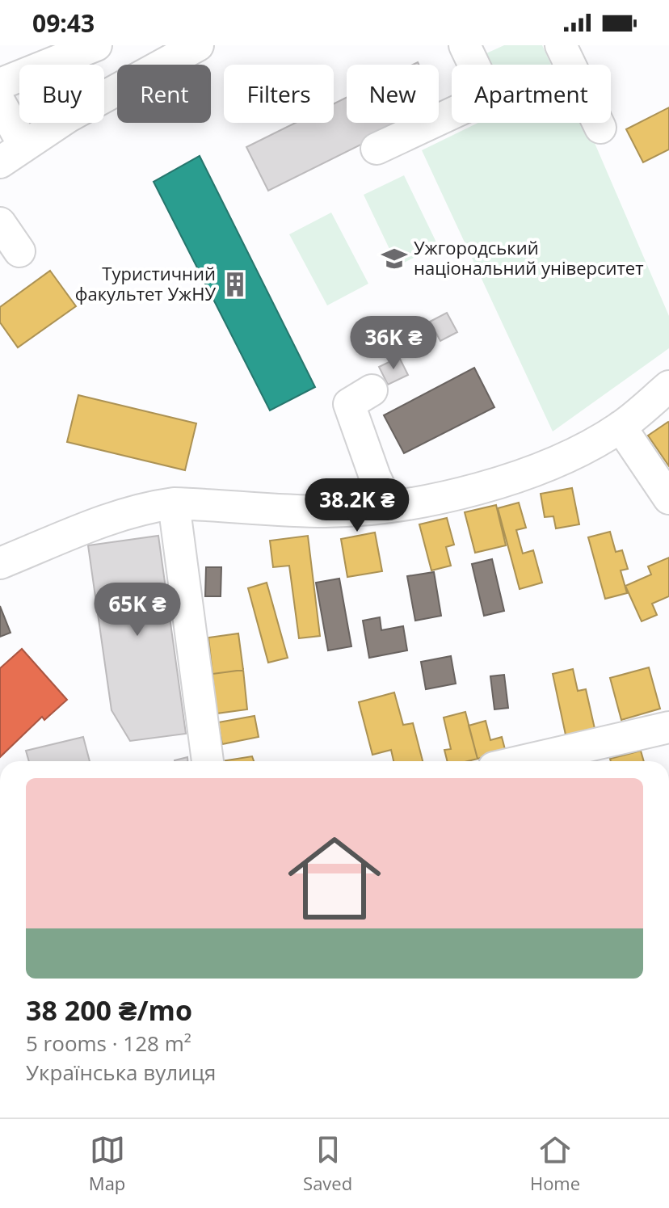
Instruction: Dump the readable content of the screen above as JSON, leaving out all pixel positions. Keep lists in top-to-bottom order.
{
  "places": {
    "school or university": ["Ужгородський національний університет"],
    "building": ["Туристичний факультет УжНУ"]
  },
  "page": {
    "status": "09:43",
    "chip": [
      "Buy",
      "Rent",
      "Filters",
      "New",
      "Apartment"
    ],
    "price": ["36K ₴", "38.2K ₴", "65K ₴"],
    "list": [
      {
        "name": "38 200 ₴/mo",
        "note": "5 rooms · 128 m² · Українська вулиця"
      }
    ],
    "tabs": ["Map", "Saved", "Home"]
  }
}
